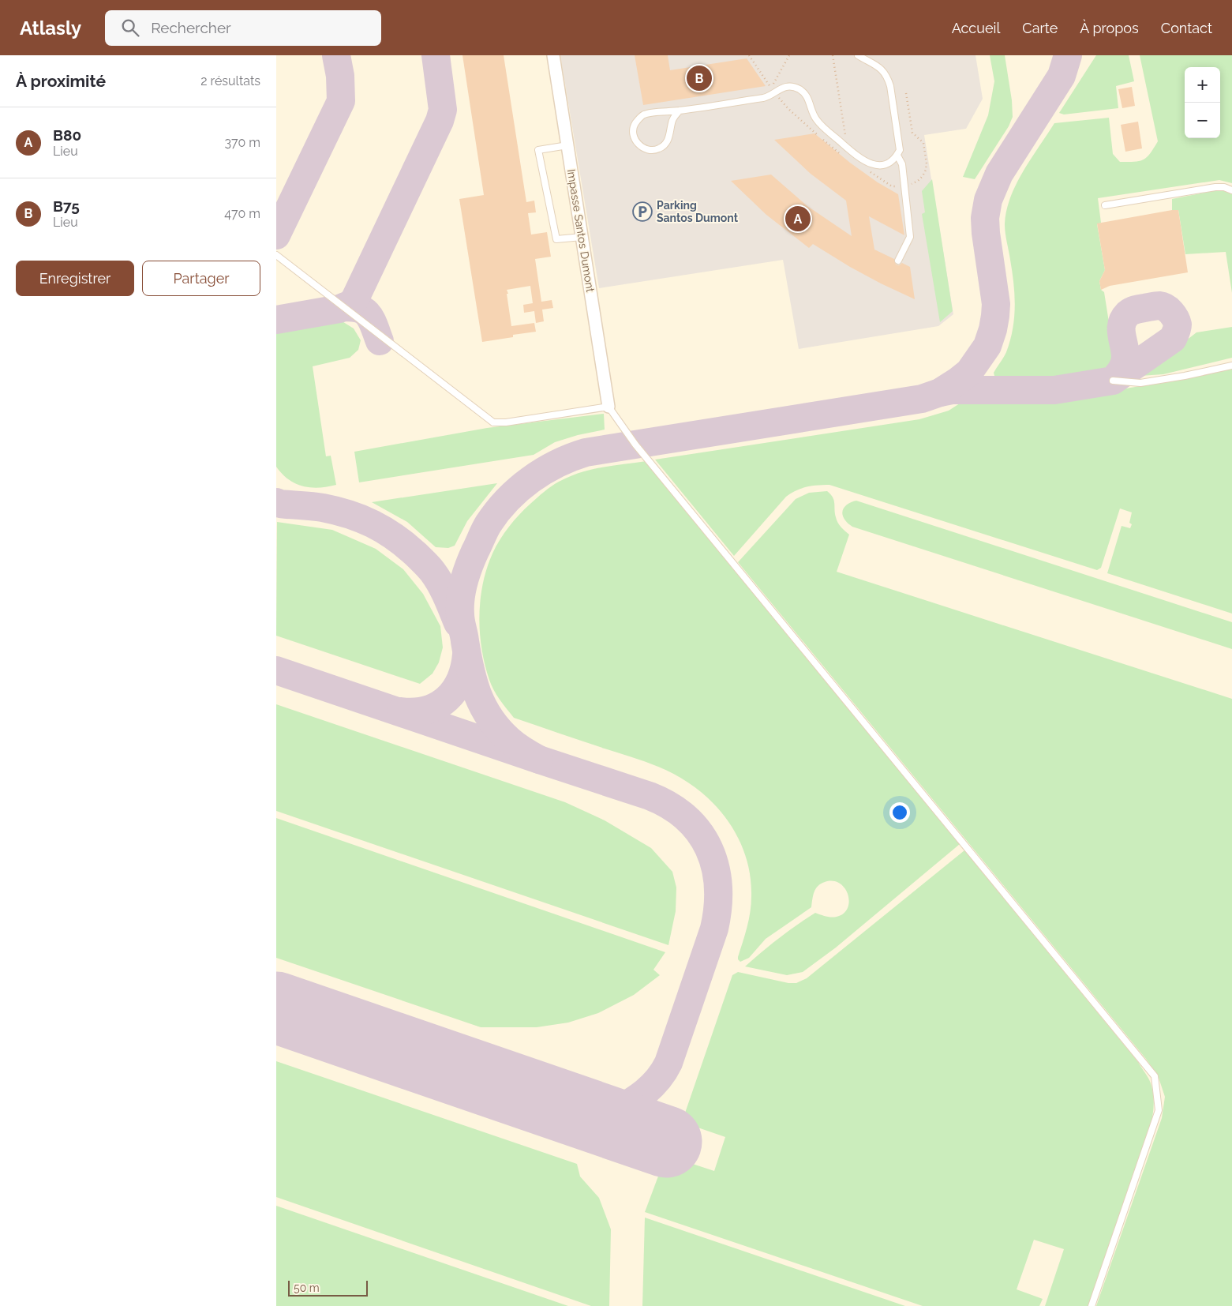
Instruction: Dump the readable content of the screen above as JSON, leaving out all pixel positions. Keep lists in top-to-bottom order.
{
  "streets": {
    "street": ["Impasse Santos Dumont"]
  },
  "places": {
    "parking": ["Parking Santos Dumont"]
  },
  "scale_bar": "50 m",
  "page": {
    "header": "Atlasly",
    "search": "Rechercher",
    "nav": [
      "Accueil",
      "Carte",
      "À propos",
      "Contact"
    ],
    "heading": ["À proximité", "2 résultats"],
    "pins": ["B", "A"],
    "map_buttons": ["+", "−"],
    "list": [
      {
        "mark": "A",
        "name": "B80",
        "note": "Lieu",
        "value": "370 m"
      },
      {
        "mark": "B",
        "name": "B75",
        "note": "Lieu",
        "value": "470 m"
      }
    ],
    "buttons": ["Enregistrer", "Partager"],
    "scale": "50 m"
  }
}
